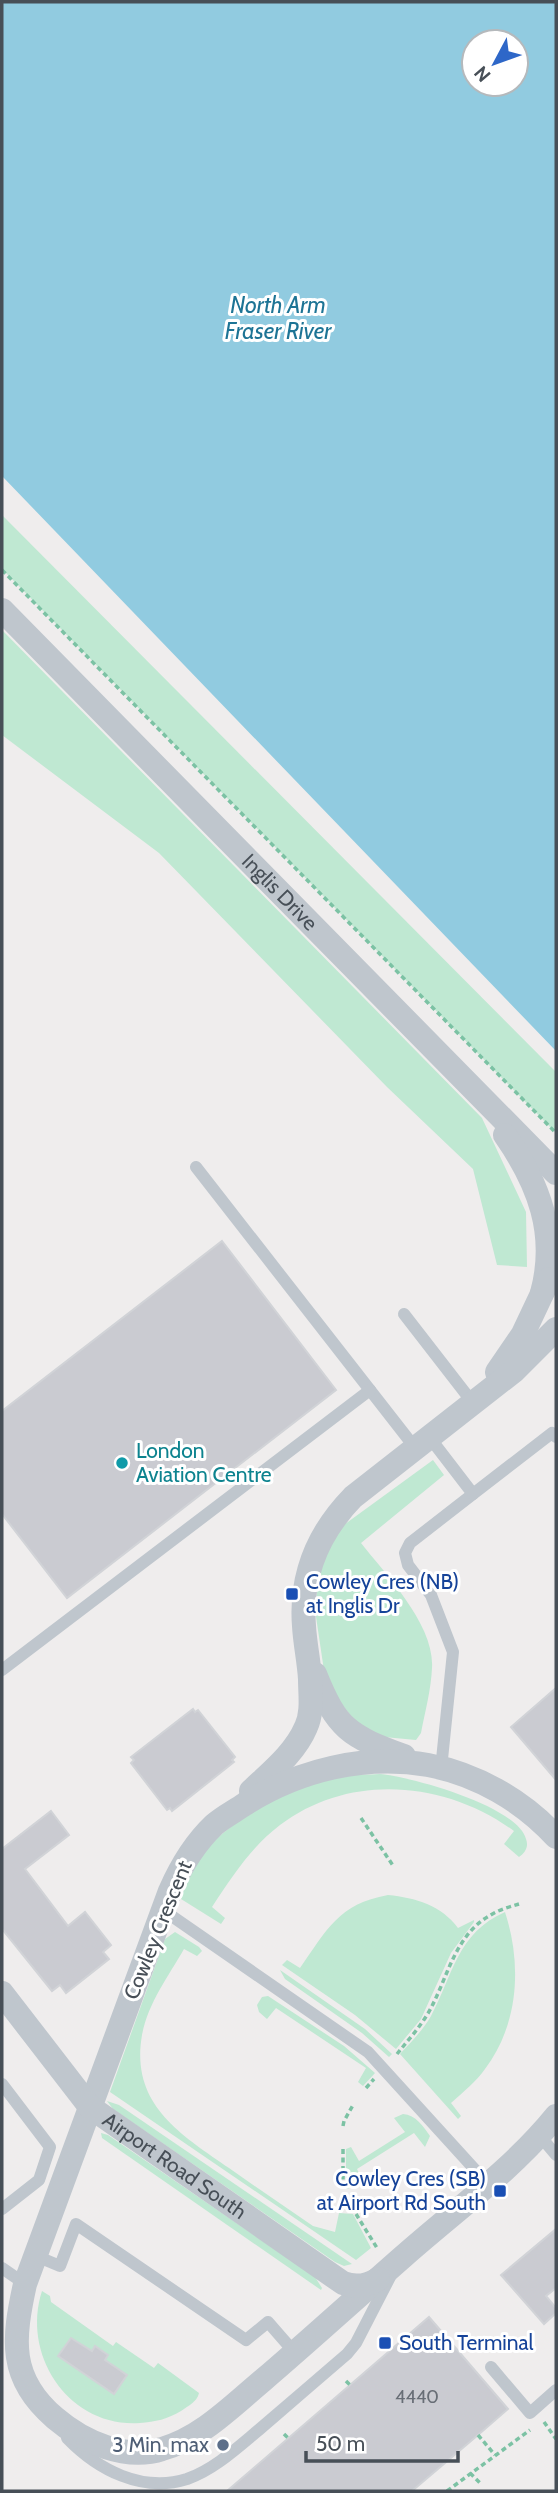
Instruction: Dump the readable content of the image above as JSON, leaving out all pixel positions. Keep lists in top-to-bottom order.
{
  "streets": {
    "street": ["Inglis Drive", "Cowley Crescent", "Airport Road South"]
  },
  "crossings": [
    ["Cowley Crescent", "Airport Road South"]
  ],
  "water": ["North Arm Fraser River"],
  "places": {
    "other": ["London Aviation Centre", "3 Min. max"],
    "transit": ["Cowley Cres (NB) at Inglis Dr", "Cowley Cres (SB) at Airport Rd South", "South Terminal"]
  },
  "house_numbers": ["4440"],
  "scale_bar": "50 m",
  "north": "bottom left"
}
